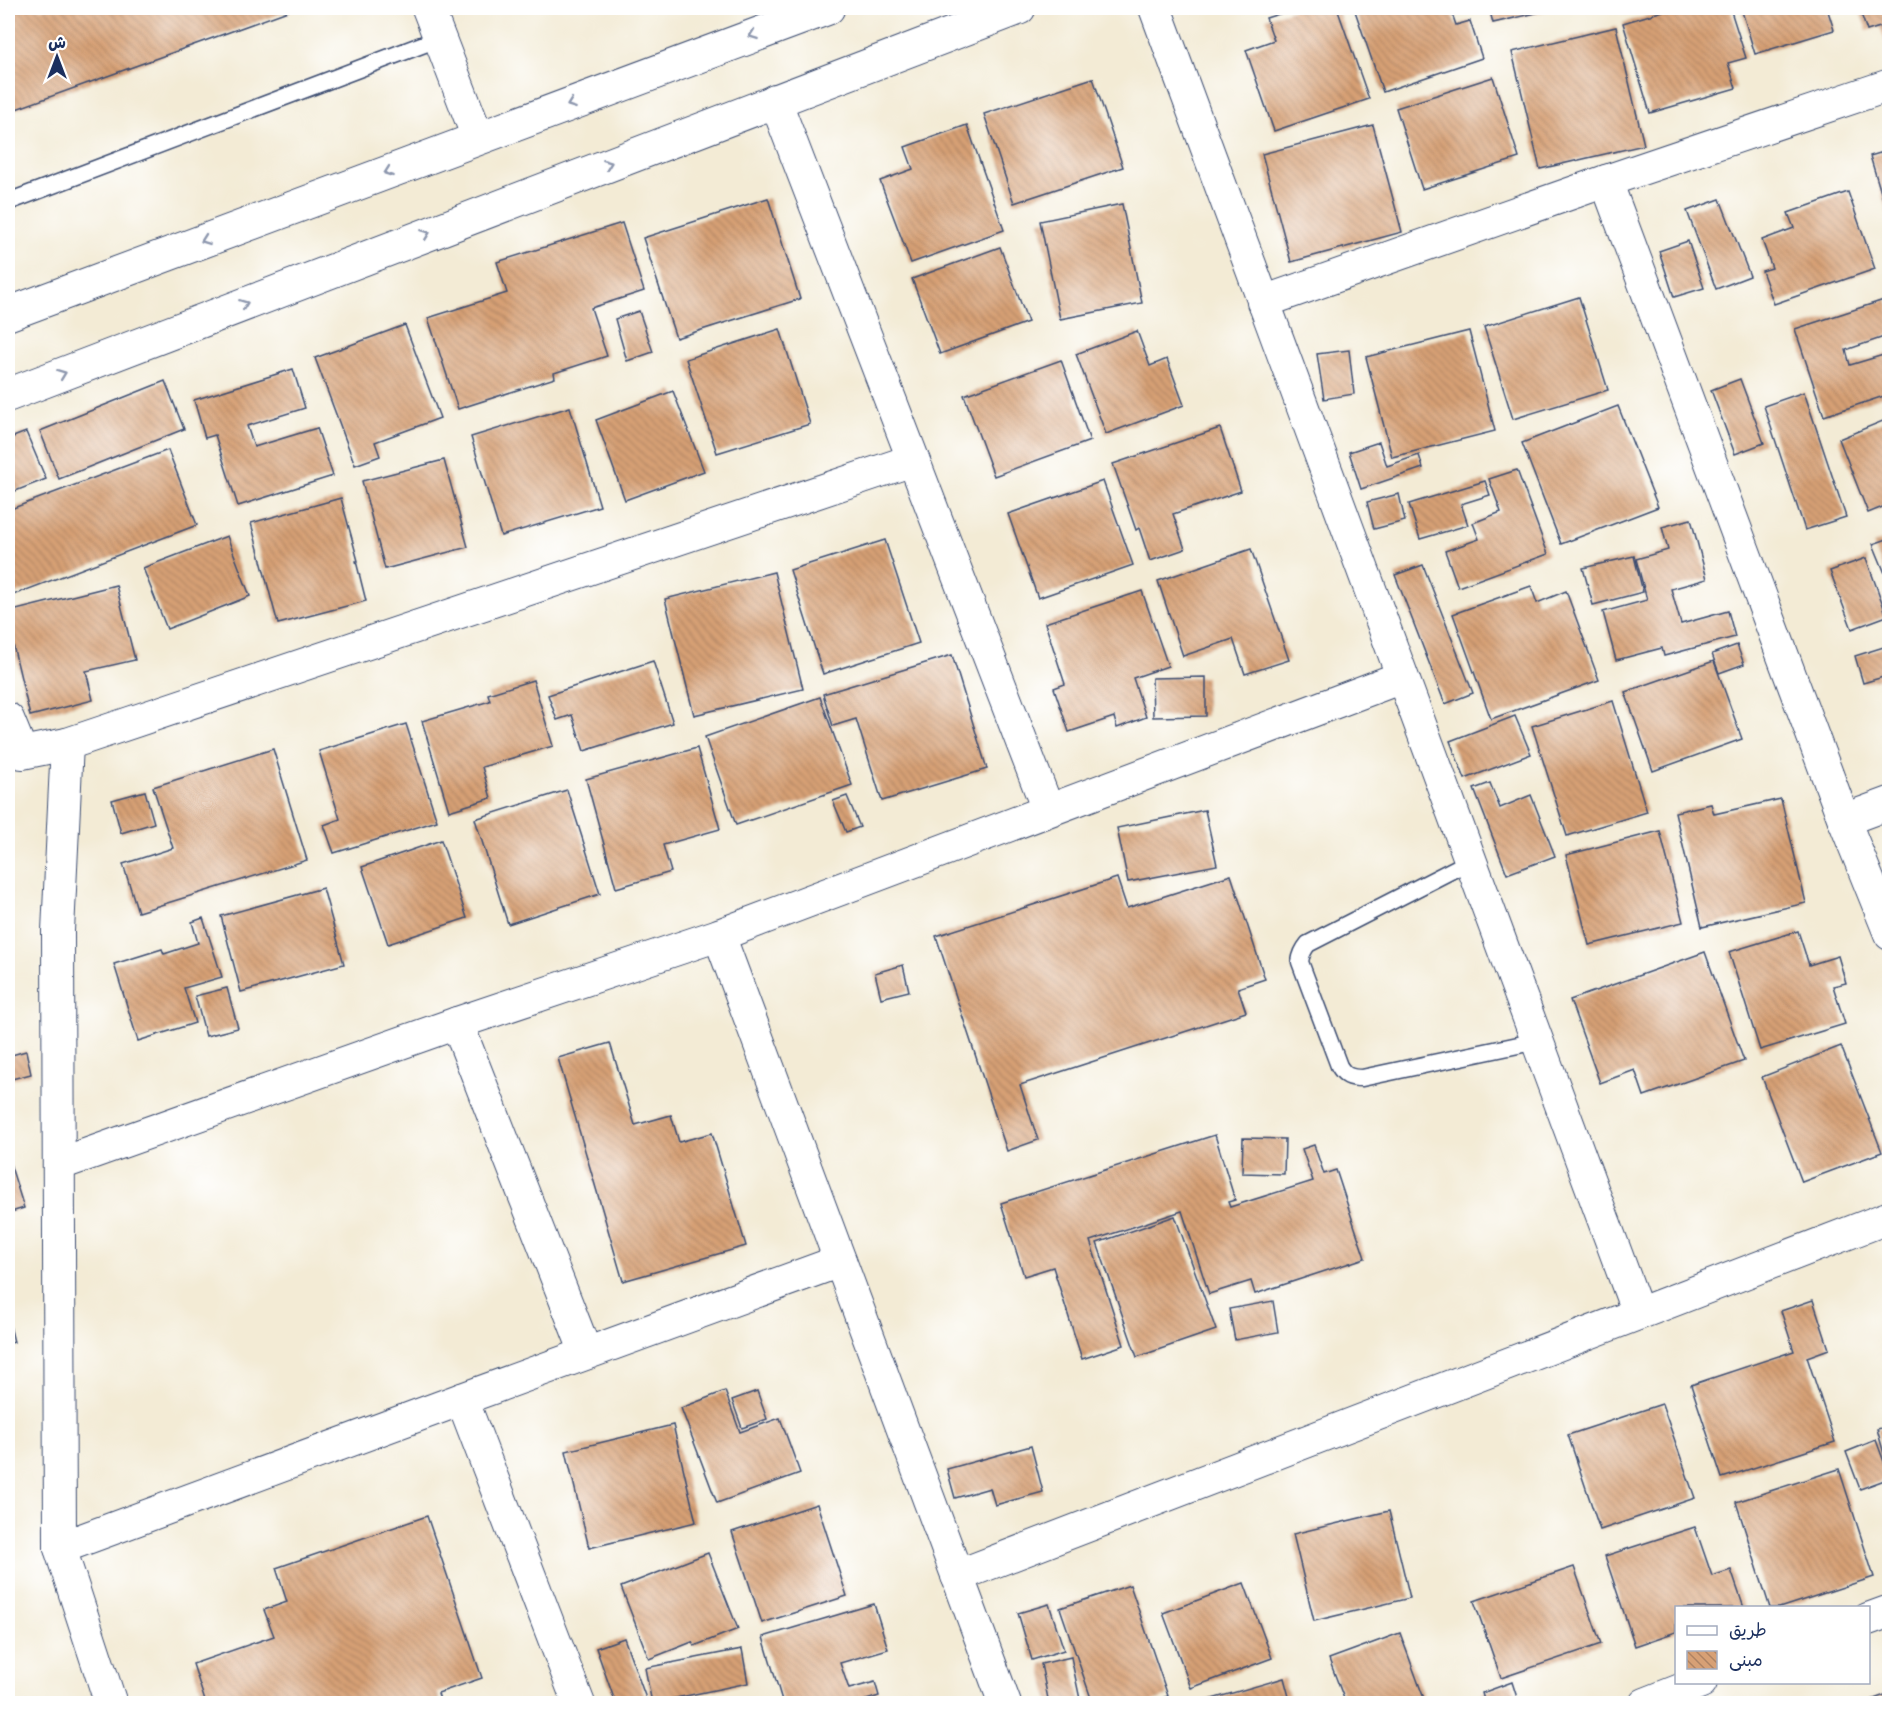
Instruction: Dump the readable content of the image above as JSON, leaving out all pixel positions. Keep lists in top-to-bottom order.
{
  "legend": ["طريق", "مبنى"],
  "north": "top"
}
